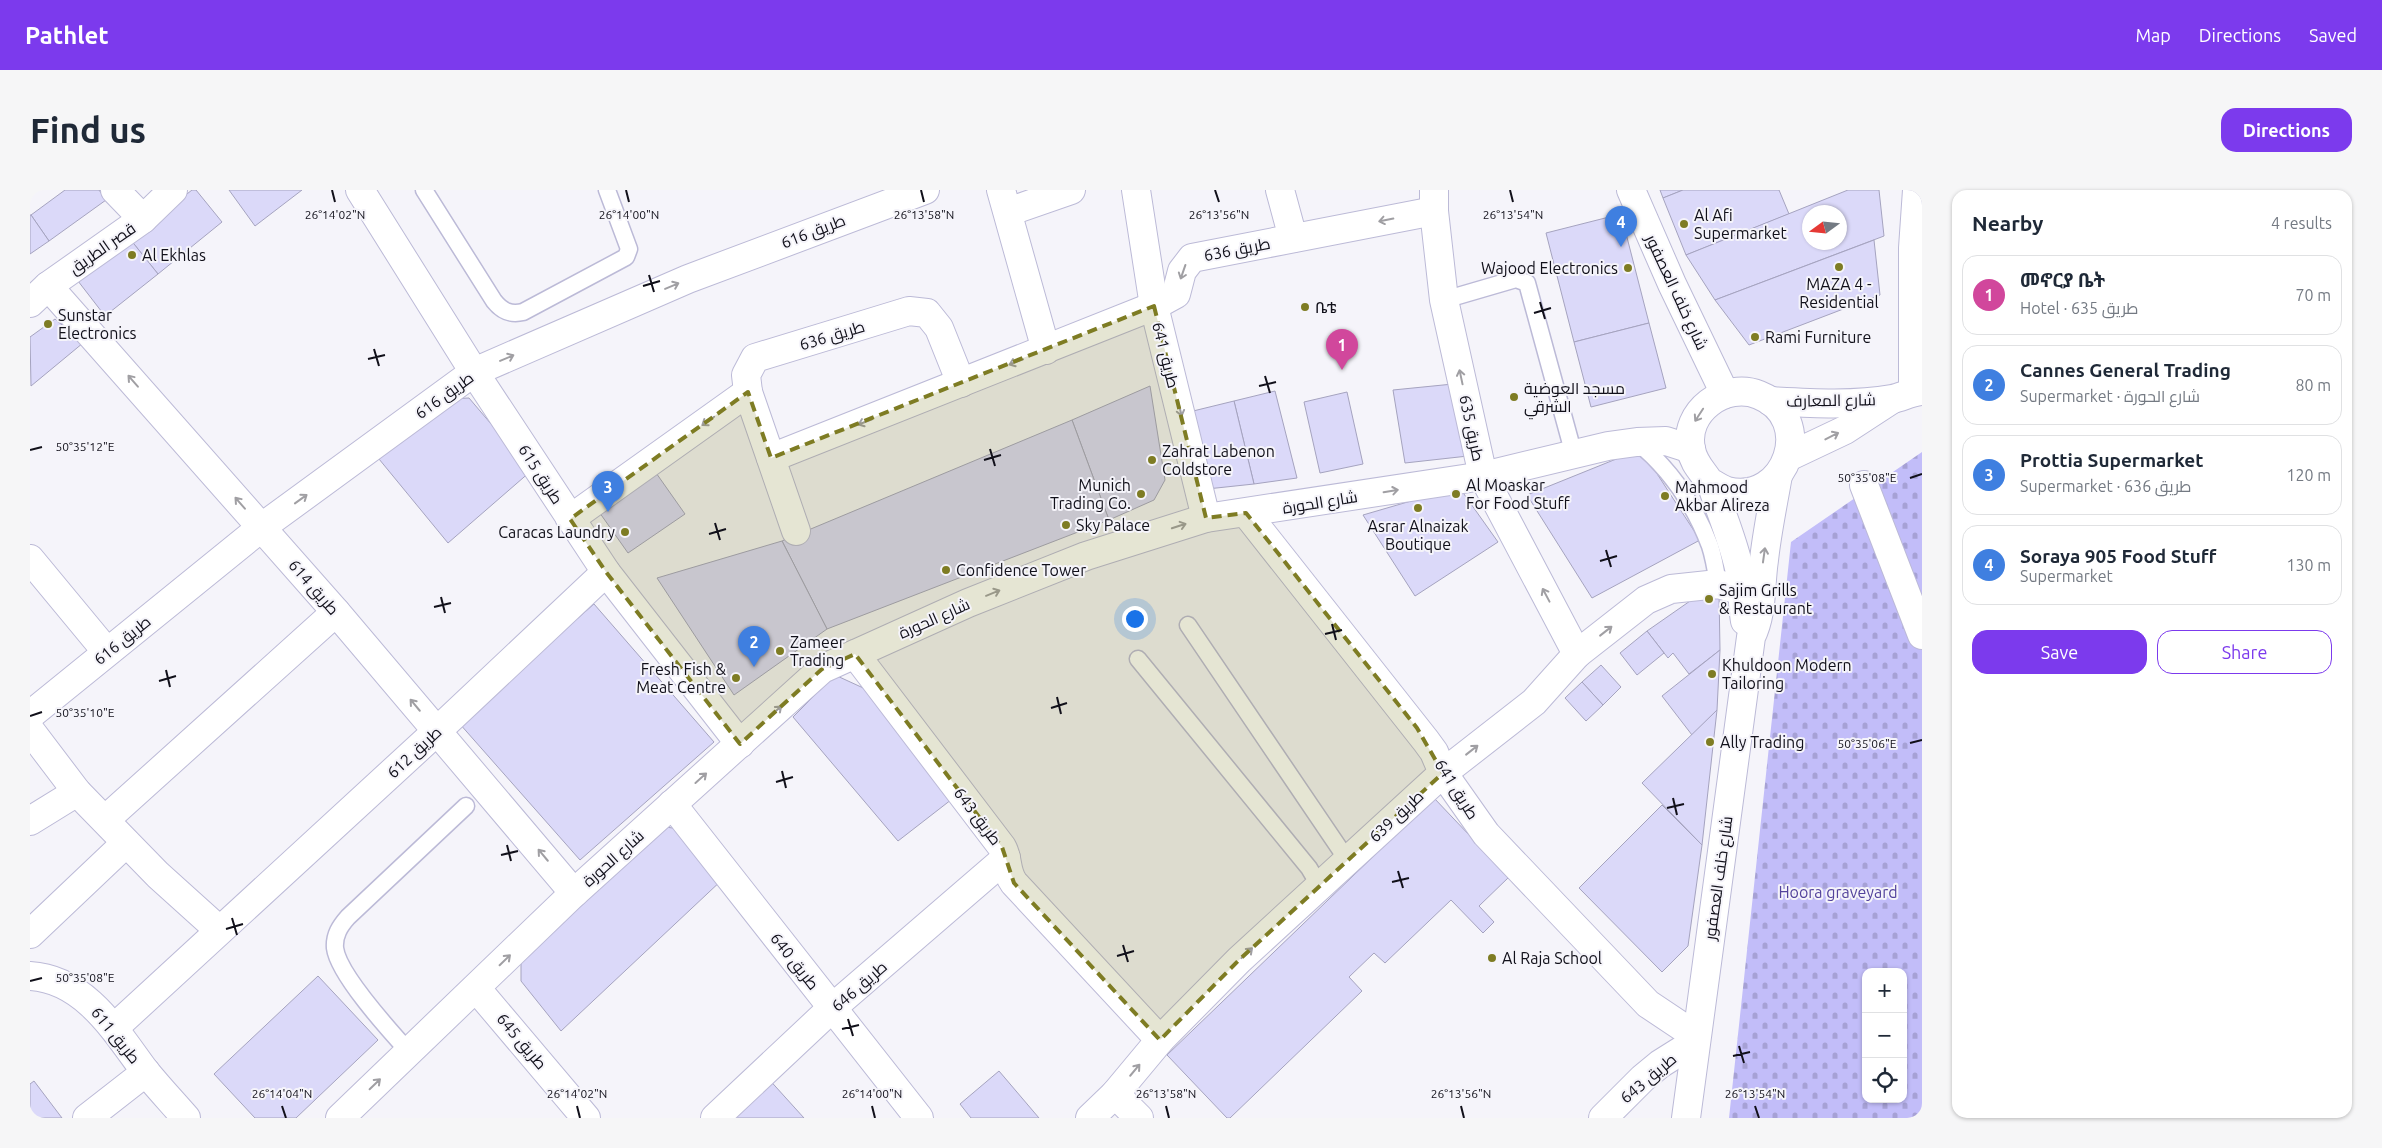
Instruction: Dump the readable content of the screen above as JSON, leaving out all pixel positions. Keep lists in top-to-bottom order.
{
  "streets": {
    "street": [
      "طريق 616",
      "قصر الطريق",
      "طريق 636",
      "شارع خلف العصفور",
      "طريق 641",
      "شارع المعارف",
      "طريق 635",
      "طريق 615",
      "شارع الحورة",
      "طريق 614",
      "طريق 612",
      "طريق 643",
      "طريق 639",
      "طريق 640",
      "طريق 646",
      "طريق 611",
      "طريق 645"
    ]
  },
  "crossings": [
    ["طريق 616", "طريق 615"],
    ["طريق 616", "طريق 614"],
    ["قصر الطريق", "طريق 614"],
    ["طريق 636", "طريق 641"],
    ["طريق 636", "طريق 635"],
    ["شارع خلف العصفور", "طريق 641"],
    ["شارع خلف العصفور", "شارع المعارف"],
    ["شارع خلف العصفور", "شارع الحورة"],
    ["شارع خلف العصفور", "طريق 643"],
    ["شارع خلف العصفور", "طريق 639"],
    ["طريق 641", "شارع الحورة"],
    ["طريق 641", "طريق 643"],
    ["طريق 641", "طريق 639"],
    ["شارع المعارف", "شارع الحورة"],
    ["طريق 635", "شارع الحورة"],
    ["طريق 635", "طريق 639"],
    ["طريق 615", "شارع الحورة"],
    ["طريق 615", "طريق 612"],
    ["شارع الحورة", "طريق 614"],
    ["شارع الحورة", "طريق 643"],
    ["شارع الحورة", "طريق 640"],
    ["شارع الحورة", "طريق 645"],
    ["طريق 614", "طريق 612"],
    ["طريق 612", "طريق 611"],
    ["طريق 643", "طريق 639"],
    ["طريق 643", "طريق 646"],
    ["طريق 640", "طريق 646"]
  ],
  "one_way": [
    "طريق 636",
    "شارع المعارف",
    "طريق 635",
    "شارع الحورة",
    "طريق 614",
    "طريق 639"
  ],
  "parks": ["Hoora graveyard"],
  "places": [
    "Al Afi Supermarket",
    "Al Ekhlas",
    "MAZA 4 - Residential",
    "Wajood Electronics",
    "ቤቴ",
    "Sunstar Electronics",
    "Rami Furniture",
    "مسجد العوضية الشرقي",
    "Zahrat Labenon Coldstore",
    "Munich Trading Co.",
    "Al Moaskar For Food Stuff",
    "Mahmood Akbar Alireza",
    "Asrar Alnaizak Boutique",
    "Sky Palace",
    "Caracas Laundry",
    "Confidence Tower",
    "Sajim Grills & Restaurant",
    "Zameer Trading",
    "Khuldoon Modern Tailoring",
    "Fresh Fish & Meat Centre",
    "Ally Trading",
    "Al Raja School"
  ],
  "north": "left",
  "page": {
    "header": "Pathlet",
    "nav": ["Map", "Directions", "Saved"],
    "buttons": [
      "Directions",
      ["Save", "Share"]
    ],
    "title": "Find us",
    "heading": ["Nearby", "4 results"],
    "pins": [
      "4",
      "1",
      "3",
      "2"
    ],
    "list": [
      {
        "mark": "1",
        "name": "መኖርያ ቤት",
        "note": "Hotel · طريق 635",
        "value": "70 m"
      },
      {
        "mark": "2",
        "name": "Cannes General Trading",
        "note": "Supermarket · شارع الحورة",
        "value": "80 m"
      },
      {
        "mark": "3",
        "name": "Prottia Supermarket",
        "note": "Supermarket · طريق 636",
        "value": "120 m"
      },
      {
        "mark": "4",
        "name": "Soraya 905 Food Stuff",
        "note": "Supermarket",
        "value": "130 m"
      }
    ],
    "map_buttons": ["+", "−"]
  },
  "coordinates": [
    "26°14'02\"N",
    "26°14'00\"N",
    "26°13'58\"N",
    "26°13'56\"N",
    "26°13'54\"N",
    "50°35'12\"E",
    "50°35'08\"E",
    "50°35'10\"E",
    "50°35'06\"E",
    "26°14'04\"N"
  ]
}
